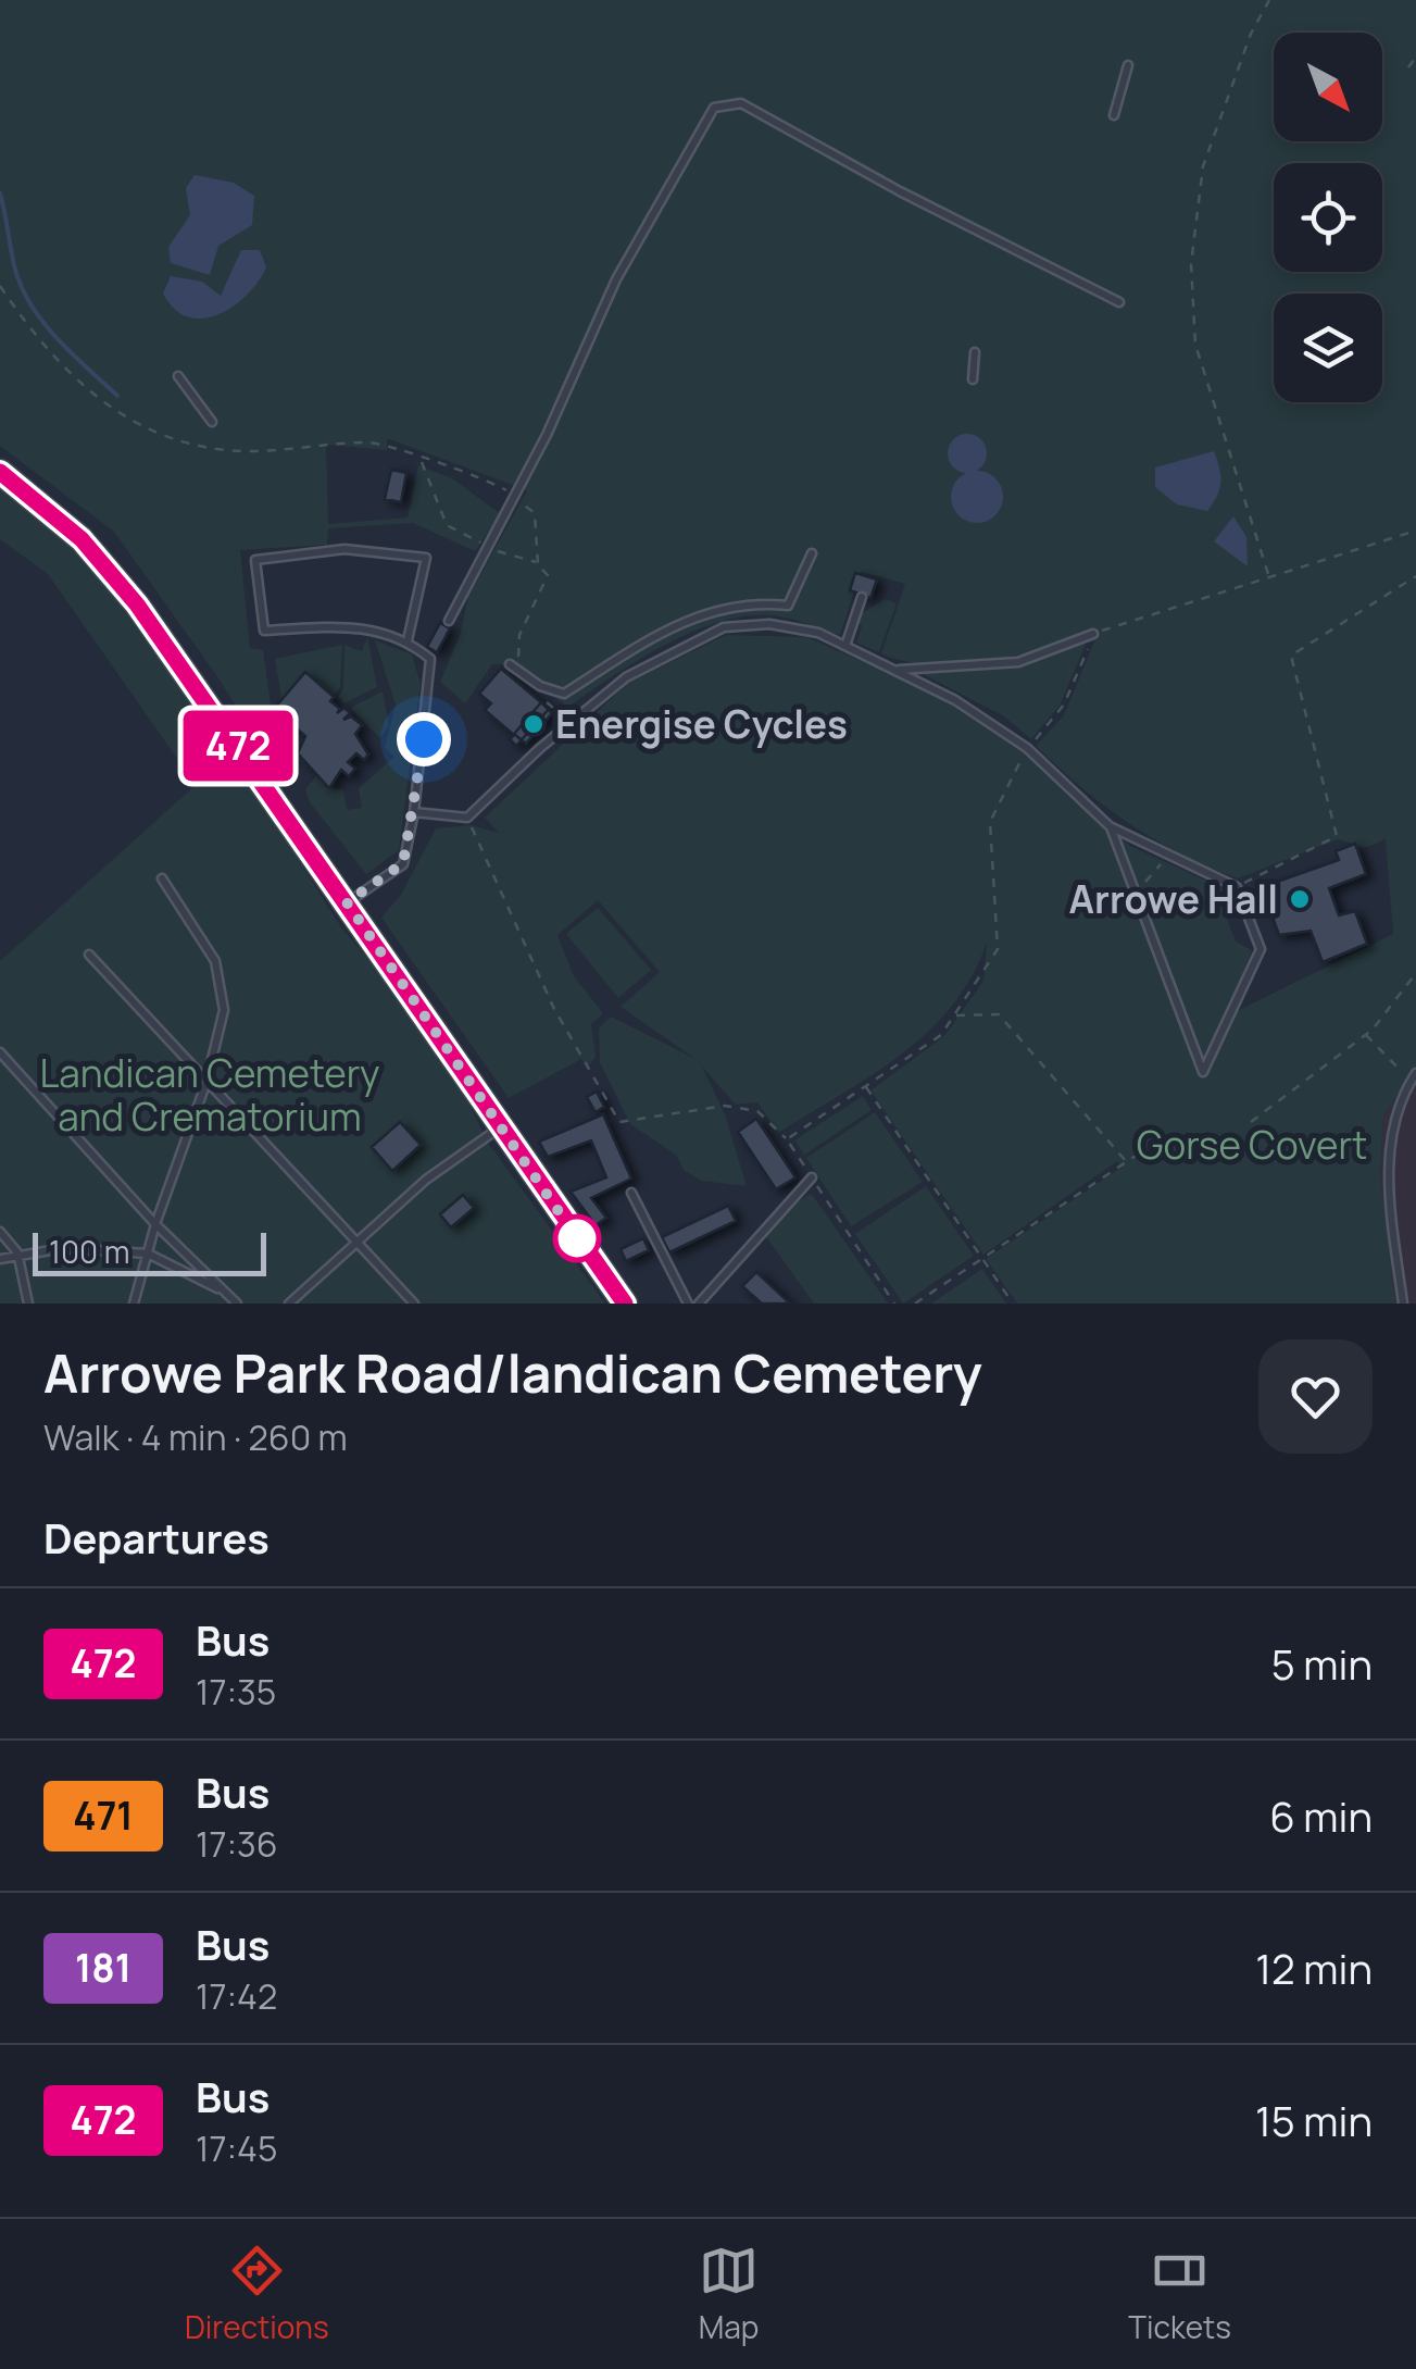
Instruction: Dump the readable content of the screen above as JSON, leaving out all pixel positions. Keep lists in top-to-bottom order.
{
  "parks": ["Landican Cemetery and Crematorium", "Gorse Covert"],
  "places": ["Energise Cycles", "Arrowe Hall"],
  "lines": ["bus line 472"],
  "scale_bar": "100 m",
  "north": "bottom right",
  "page": {
    "on_map": "472",
    "scale": "100 m",
    "heading": [
      ["Arrowe Park Road/landican Cemetery", "Walk · 4 min · 260 m"],
      "Departures"
    ],
    "list": [
      {
        "mark": "472",
        "name": "Bus",
        "note": "17:35",
        "value": "5 min"
      },
      {
        "mark": "471",
        "name": "Bus",
        "note": "17:36",
        "value": "6 min"
      },
      {
        "mark": "181",
        "name": "Bus",
        "note": "17:42",
        "value": "12 min"
      },
      {
        "mark": "472",
        "name": "Bus",
        "note": "17:45",
        "value": "15 min"
      }
    ],
    "tabs": ["Directions", "Map", "Tickets"]
  }
}
